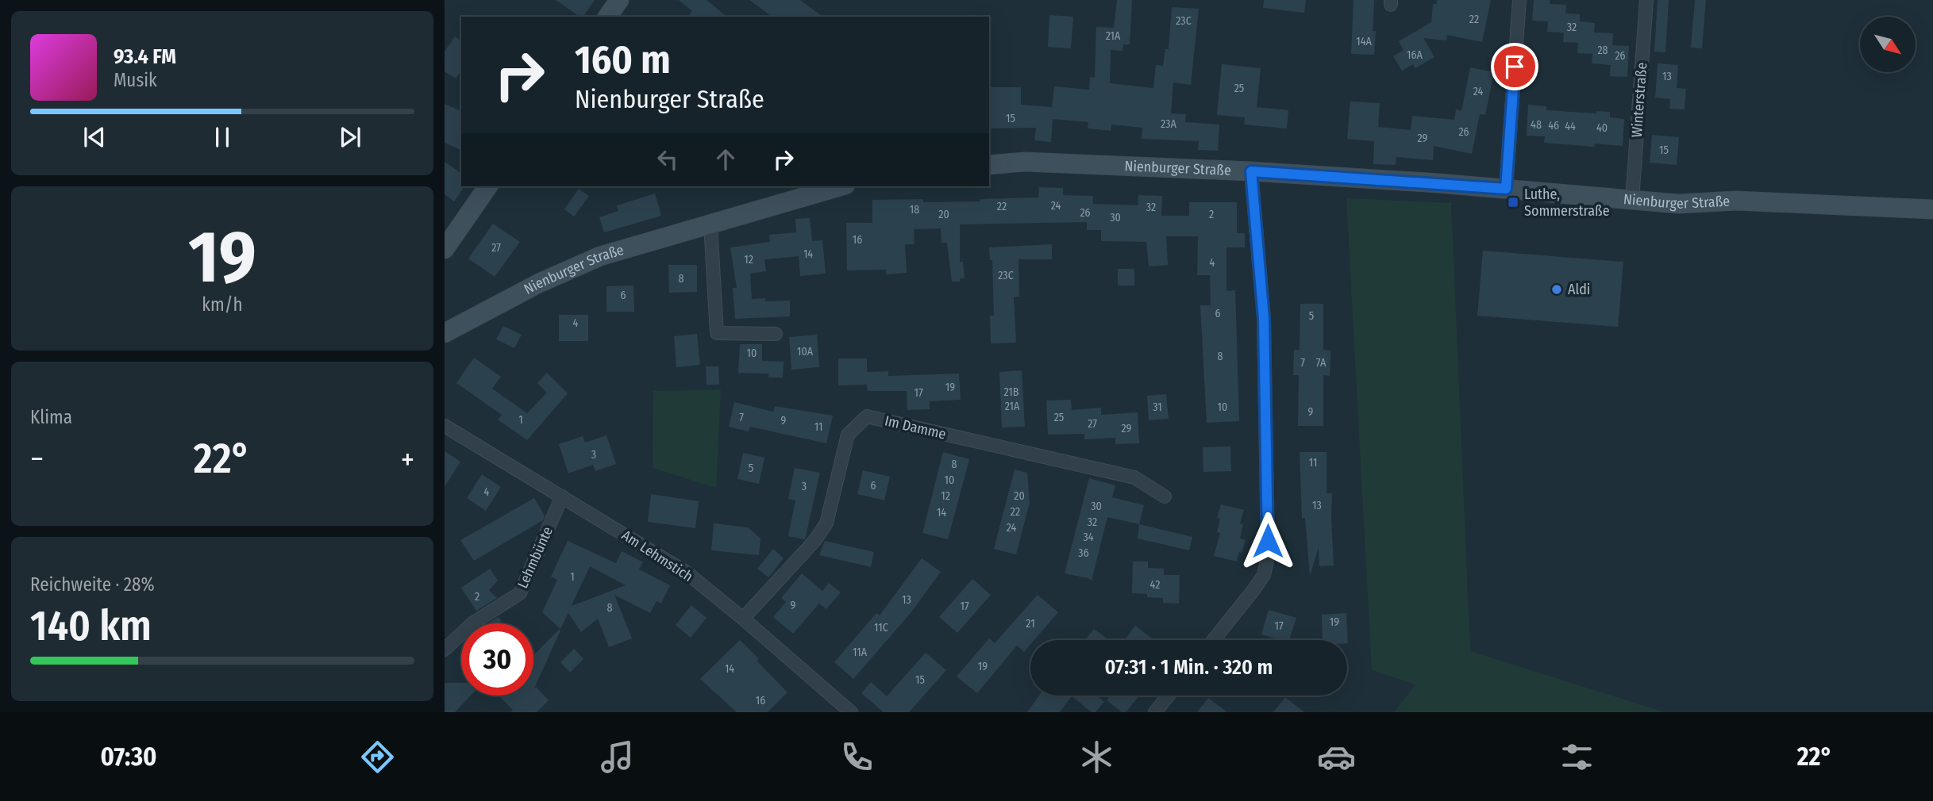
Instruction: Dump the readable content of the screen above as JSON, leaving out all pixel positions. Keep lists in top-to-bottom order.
{
  "streets": {
    "street": [
      "Winterstraße",
      "Nienburger Straße",
      "Im Damme",
      "Am Lehmstich",
      "Lehmbünte"
    ]
  },
  "crossings": [
    ["Winterstraße", "Nienburger Straße"],
    ["Im Damme", "Am Lehmstich"],
    ["Am Lehmstich", "Lehmbünte"]
  ],
  "places": {
    "transit": ["Luthe, Sommerstraße"],
    "other": ["Aldi"]
  },
  "house_numbers": [
    "22",
    "23C",
    "32",
    "21A",
    "14A",
    "28",
    "16A",
    "26",
    "13",
    "25",
    "24",
    "15",
    "23A",
    "48",
    "46",
    "44",
    "40",
    "26",
    "29",
    "15",
    "24",
    "22",
    "32",
    "18",
    "26",
    "20",
    "2",
    "30",
    "16",
    "27",
    "14",
    "12",
    "4",
    "23C",
    "8",
    "6",
    "6",
    "5",
    "4",
    "10A",
    "10",
    "8",
    "7",
    "7A",
    "19",
    "21B",
    "17",
    "21A",
    "31",
    "10",
    "9",
    "7",
    "25",
    "1",
    "9",
    "27",
    "11",
    "29",
    "3",
    "11",
    "8",
    "5",
    "10",
    "6",
    "3",
    "4",
    "12",
    "20",
    "13",
    "30",
    "22",
    "14",
    "32",
    "24",
    "34",
    "36",
    "1",
    "42",
    "2",
    "13",
    "9",
    "17",
    "8",
    "19",
    "21",
    "17",
    "11C",
    "11A",
    "19",
    "14",
    "15",
    "16"
  ],
  "north": "bottom right",
  "page": {
    "turn": ["160 m", "Nienburger Straße"],
    "song": ["93.4 FM", "Musik"],
    "tile": [
      ["19", "km/h"],
      "Klima",
      ["Reichweite · 28%", "140 km"]
    ],
    "heat": ["−", "22°", "+"],
    "limit": "30",
    "trip": "07:31 · 1 Min. · 320 m",
    "tabs": ["07:30", "22°"]
  }
}
